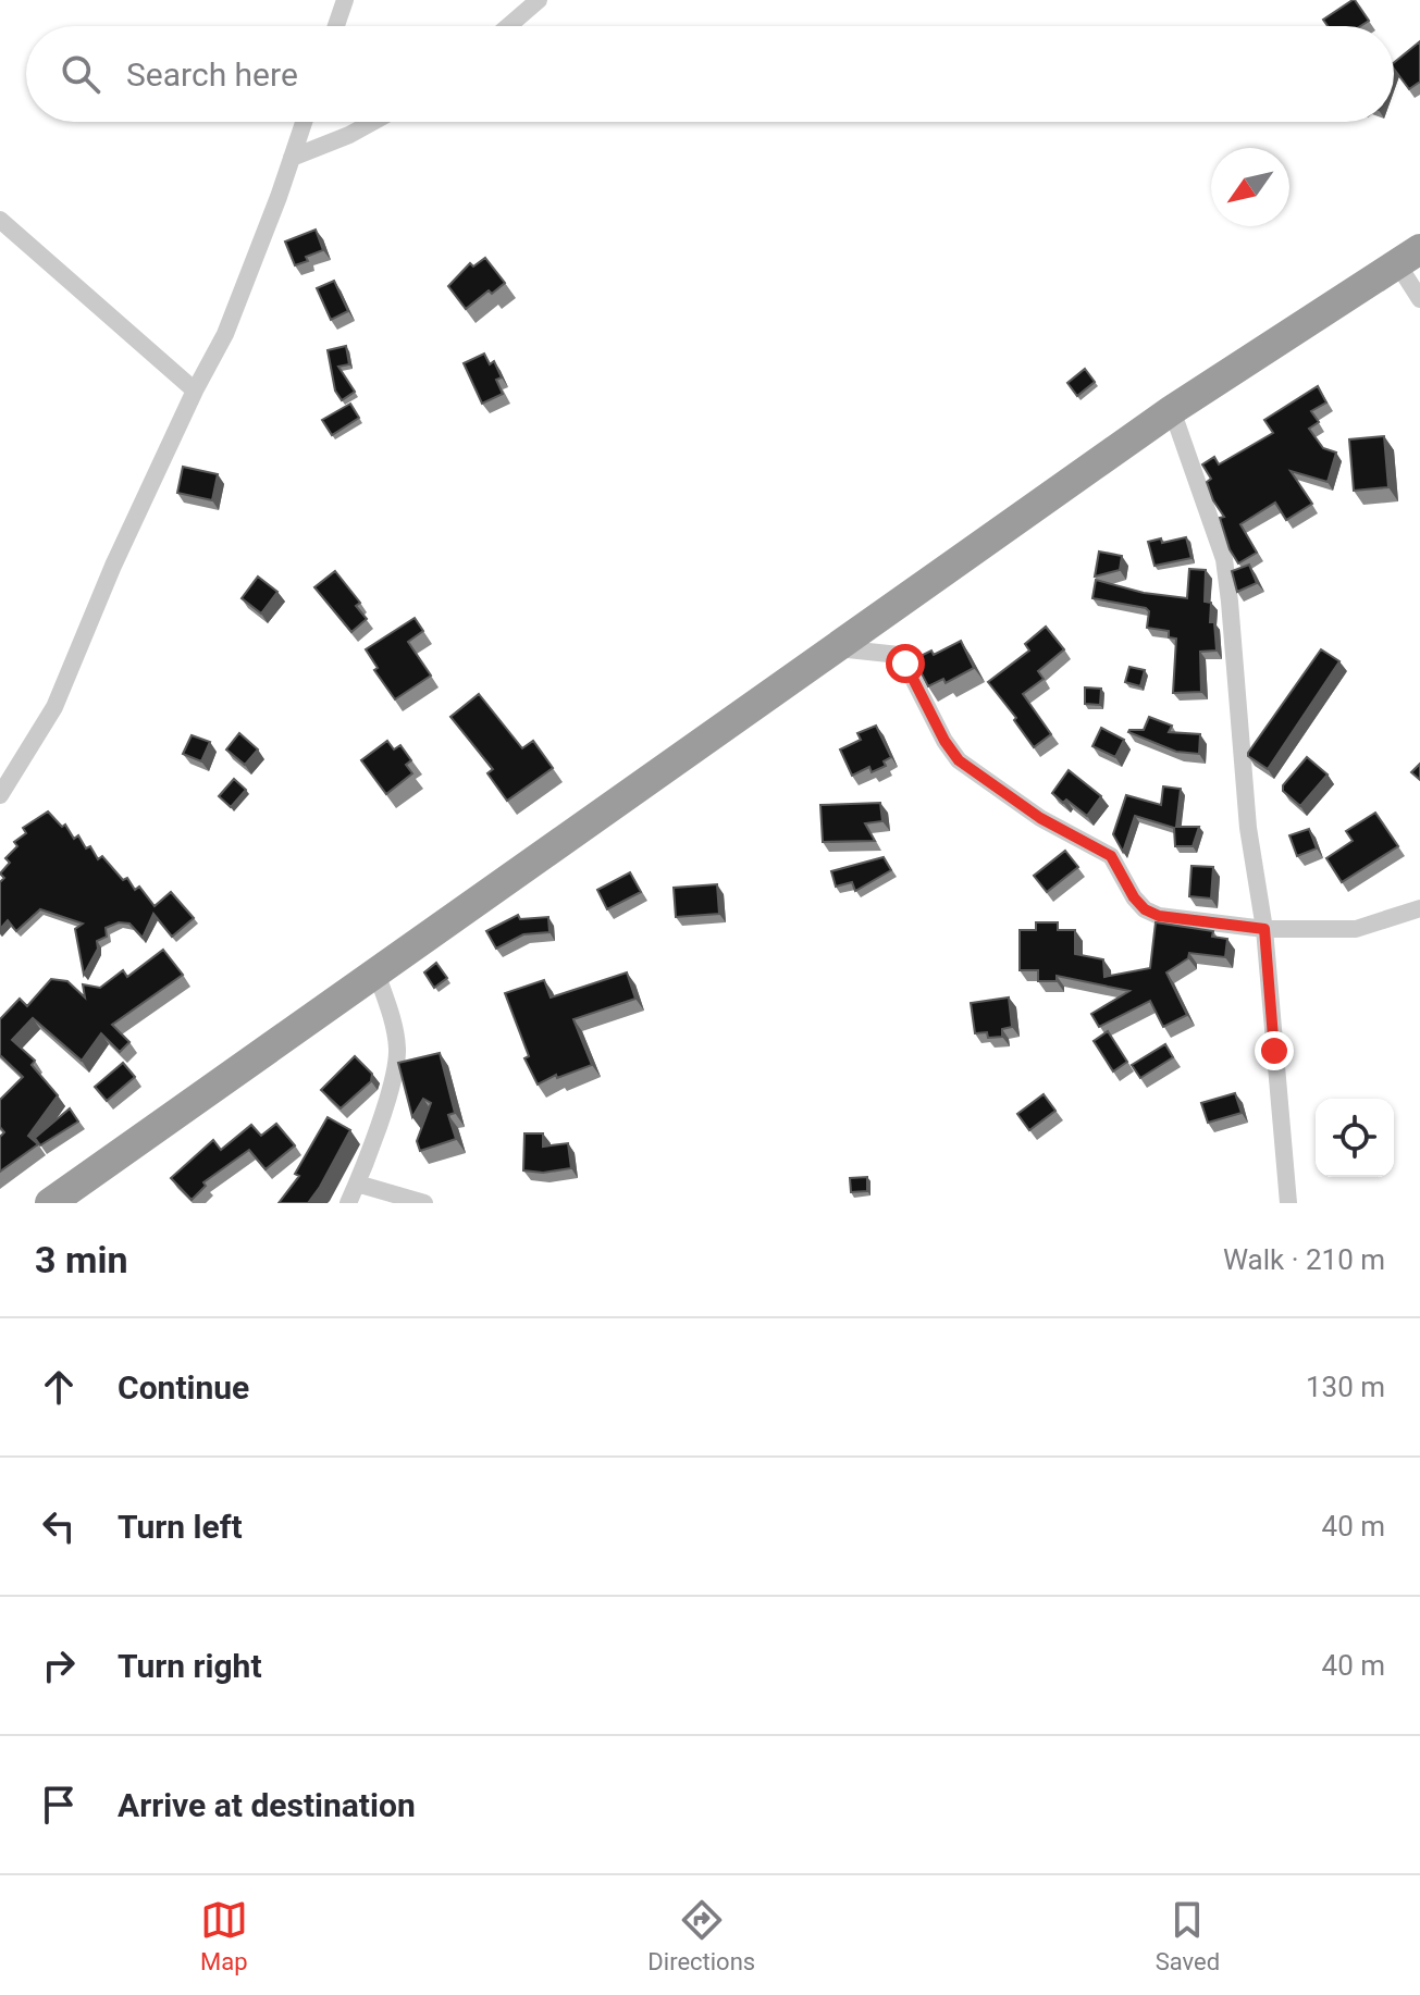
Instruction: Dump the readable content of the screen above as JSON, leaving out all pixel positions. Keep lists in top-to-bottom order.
{
  "north": "bottom left",
  "page": {
    "search": "Search here",
    "heading": ["3 min", "Walk · 210 m"],
    "list": [
      ["Continue", "130 m"],
      ["Turn left", "40 m"],
      ["Turn right", "40 m"],
      "Arrive at destination"
    ],
    "nav": ["Map", "Directions", "Saved"]
  }
}
